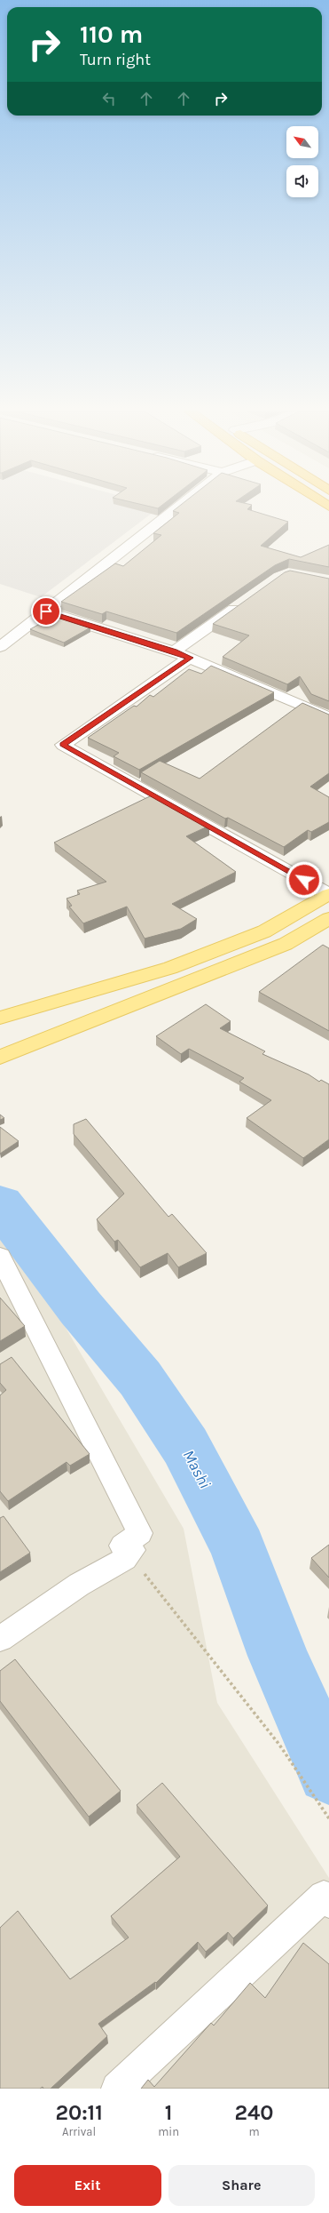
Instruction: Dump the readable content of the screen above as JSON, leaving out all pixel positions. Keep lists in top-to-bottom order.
{
  "water": ["Mashi"],
  "north": "top left",
  "page": {
    "turn": ["110 m", "Turn right"],
    "eta": [
      "20:11",
      "Arrival",
      "1",
      "min",
      "240",
      "m"
    ],
    "buttons": ["Exit", "Share"]
  }
}
